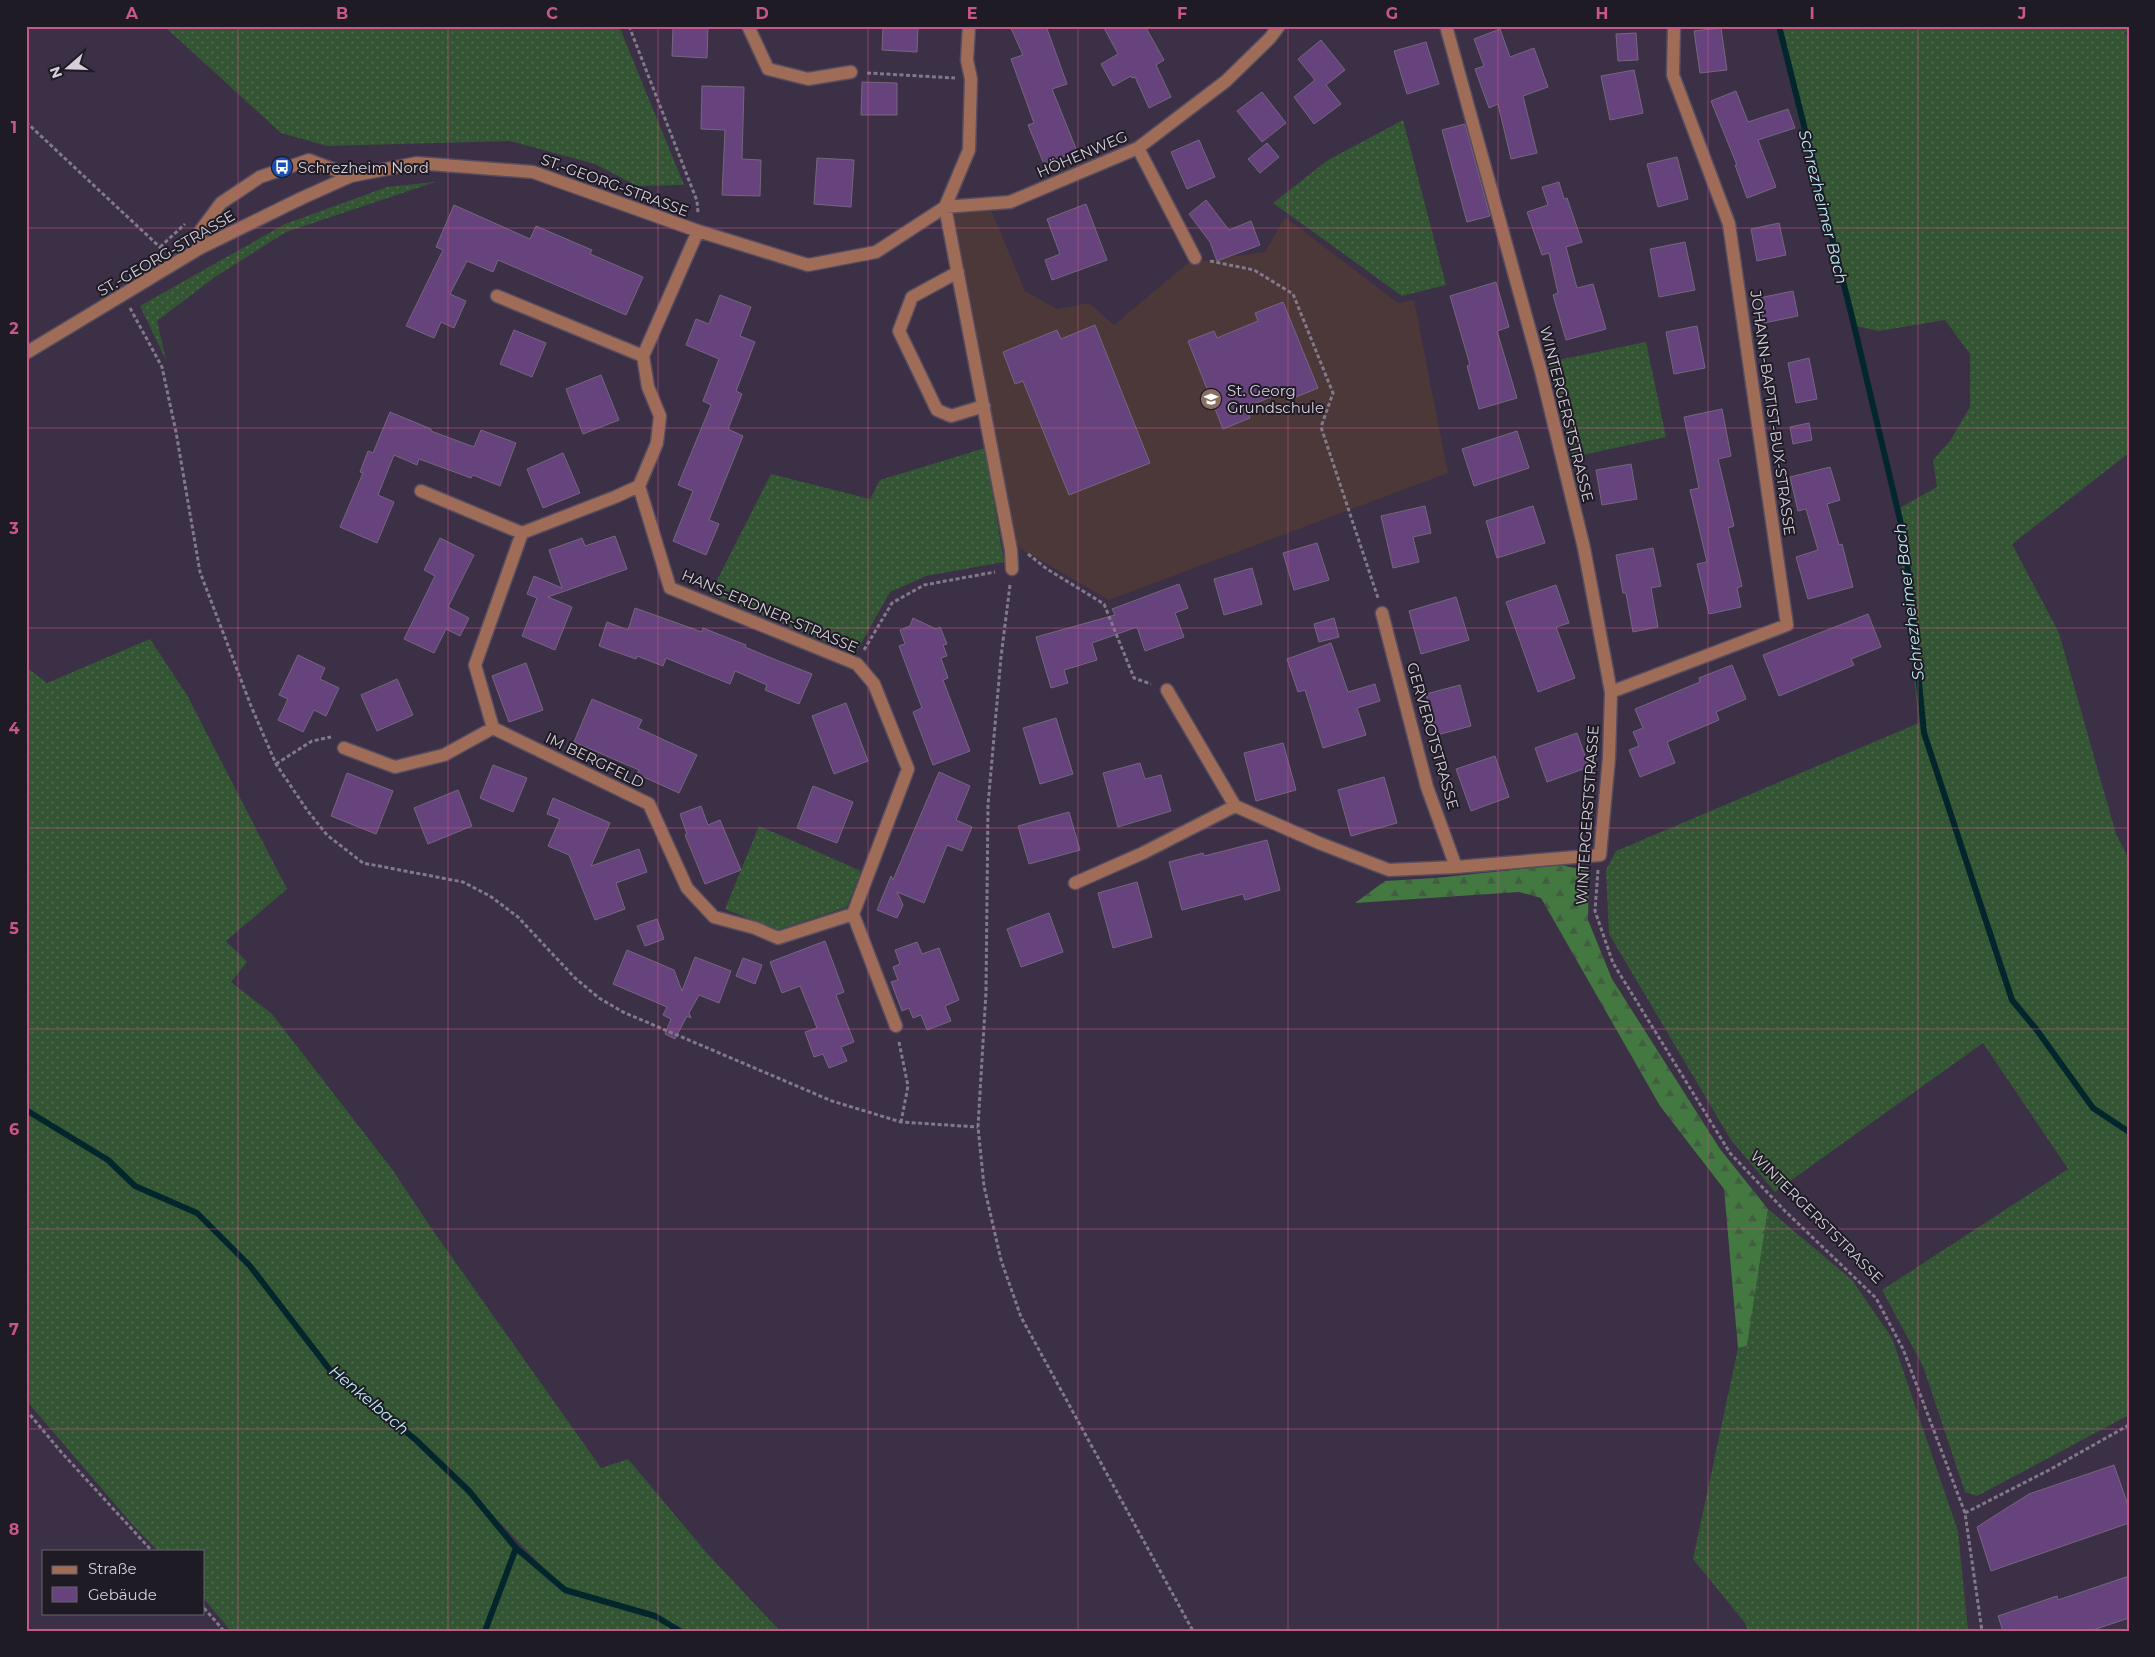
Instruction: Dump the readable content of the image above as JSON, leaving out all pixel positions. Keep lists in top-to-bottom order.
{
  "streets": {
    "street": [
      "HÖHENWEG",
      "ST.-GEORG-STRASSE",
      "JOHANN-BAPTIST-BUX-STRASSE",
      "WINTERGERSTSTRASSE",
      "HANS-ERDNER-STRASSE",
      "GERVEROTSTRASSE",
      "IM BERGFELD"
    ]
  },
  "crossings": [
    ["HÖHENWEG", "ST.-GEORG-STRASSE"],
    ["JOHANN-BAPTIST-BUX-STRASSE", "WINTERGERSTSTRASSE"],
    ["HANS-ERDNER-STRASSE", "IM BERGFELD"]
  ],
  "water": ["Schrezheimer Bach", "Henkelbach"],
  "places": {
    "bus stop": ["Schrezheim Nord"],
    "school or university": ["St. Georg Grundschule"]
  },
  "legend": ["Straße", "Gebäude"],
  "north": "left",
  "grid": {
    "columns": [
      "A",
      "B",
      "C",
      "D",
      "E",
      "F",
      "G",
      "H",
      "I",
      "J"
    ],
    "rows": [
      "1",
      "2",
      "3",
      "4",
      "5",
      "6",
      "7",
      "8"
    ]
  }
}
